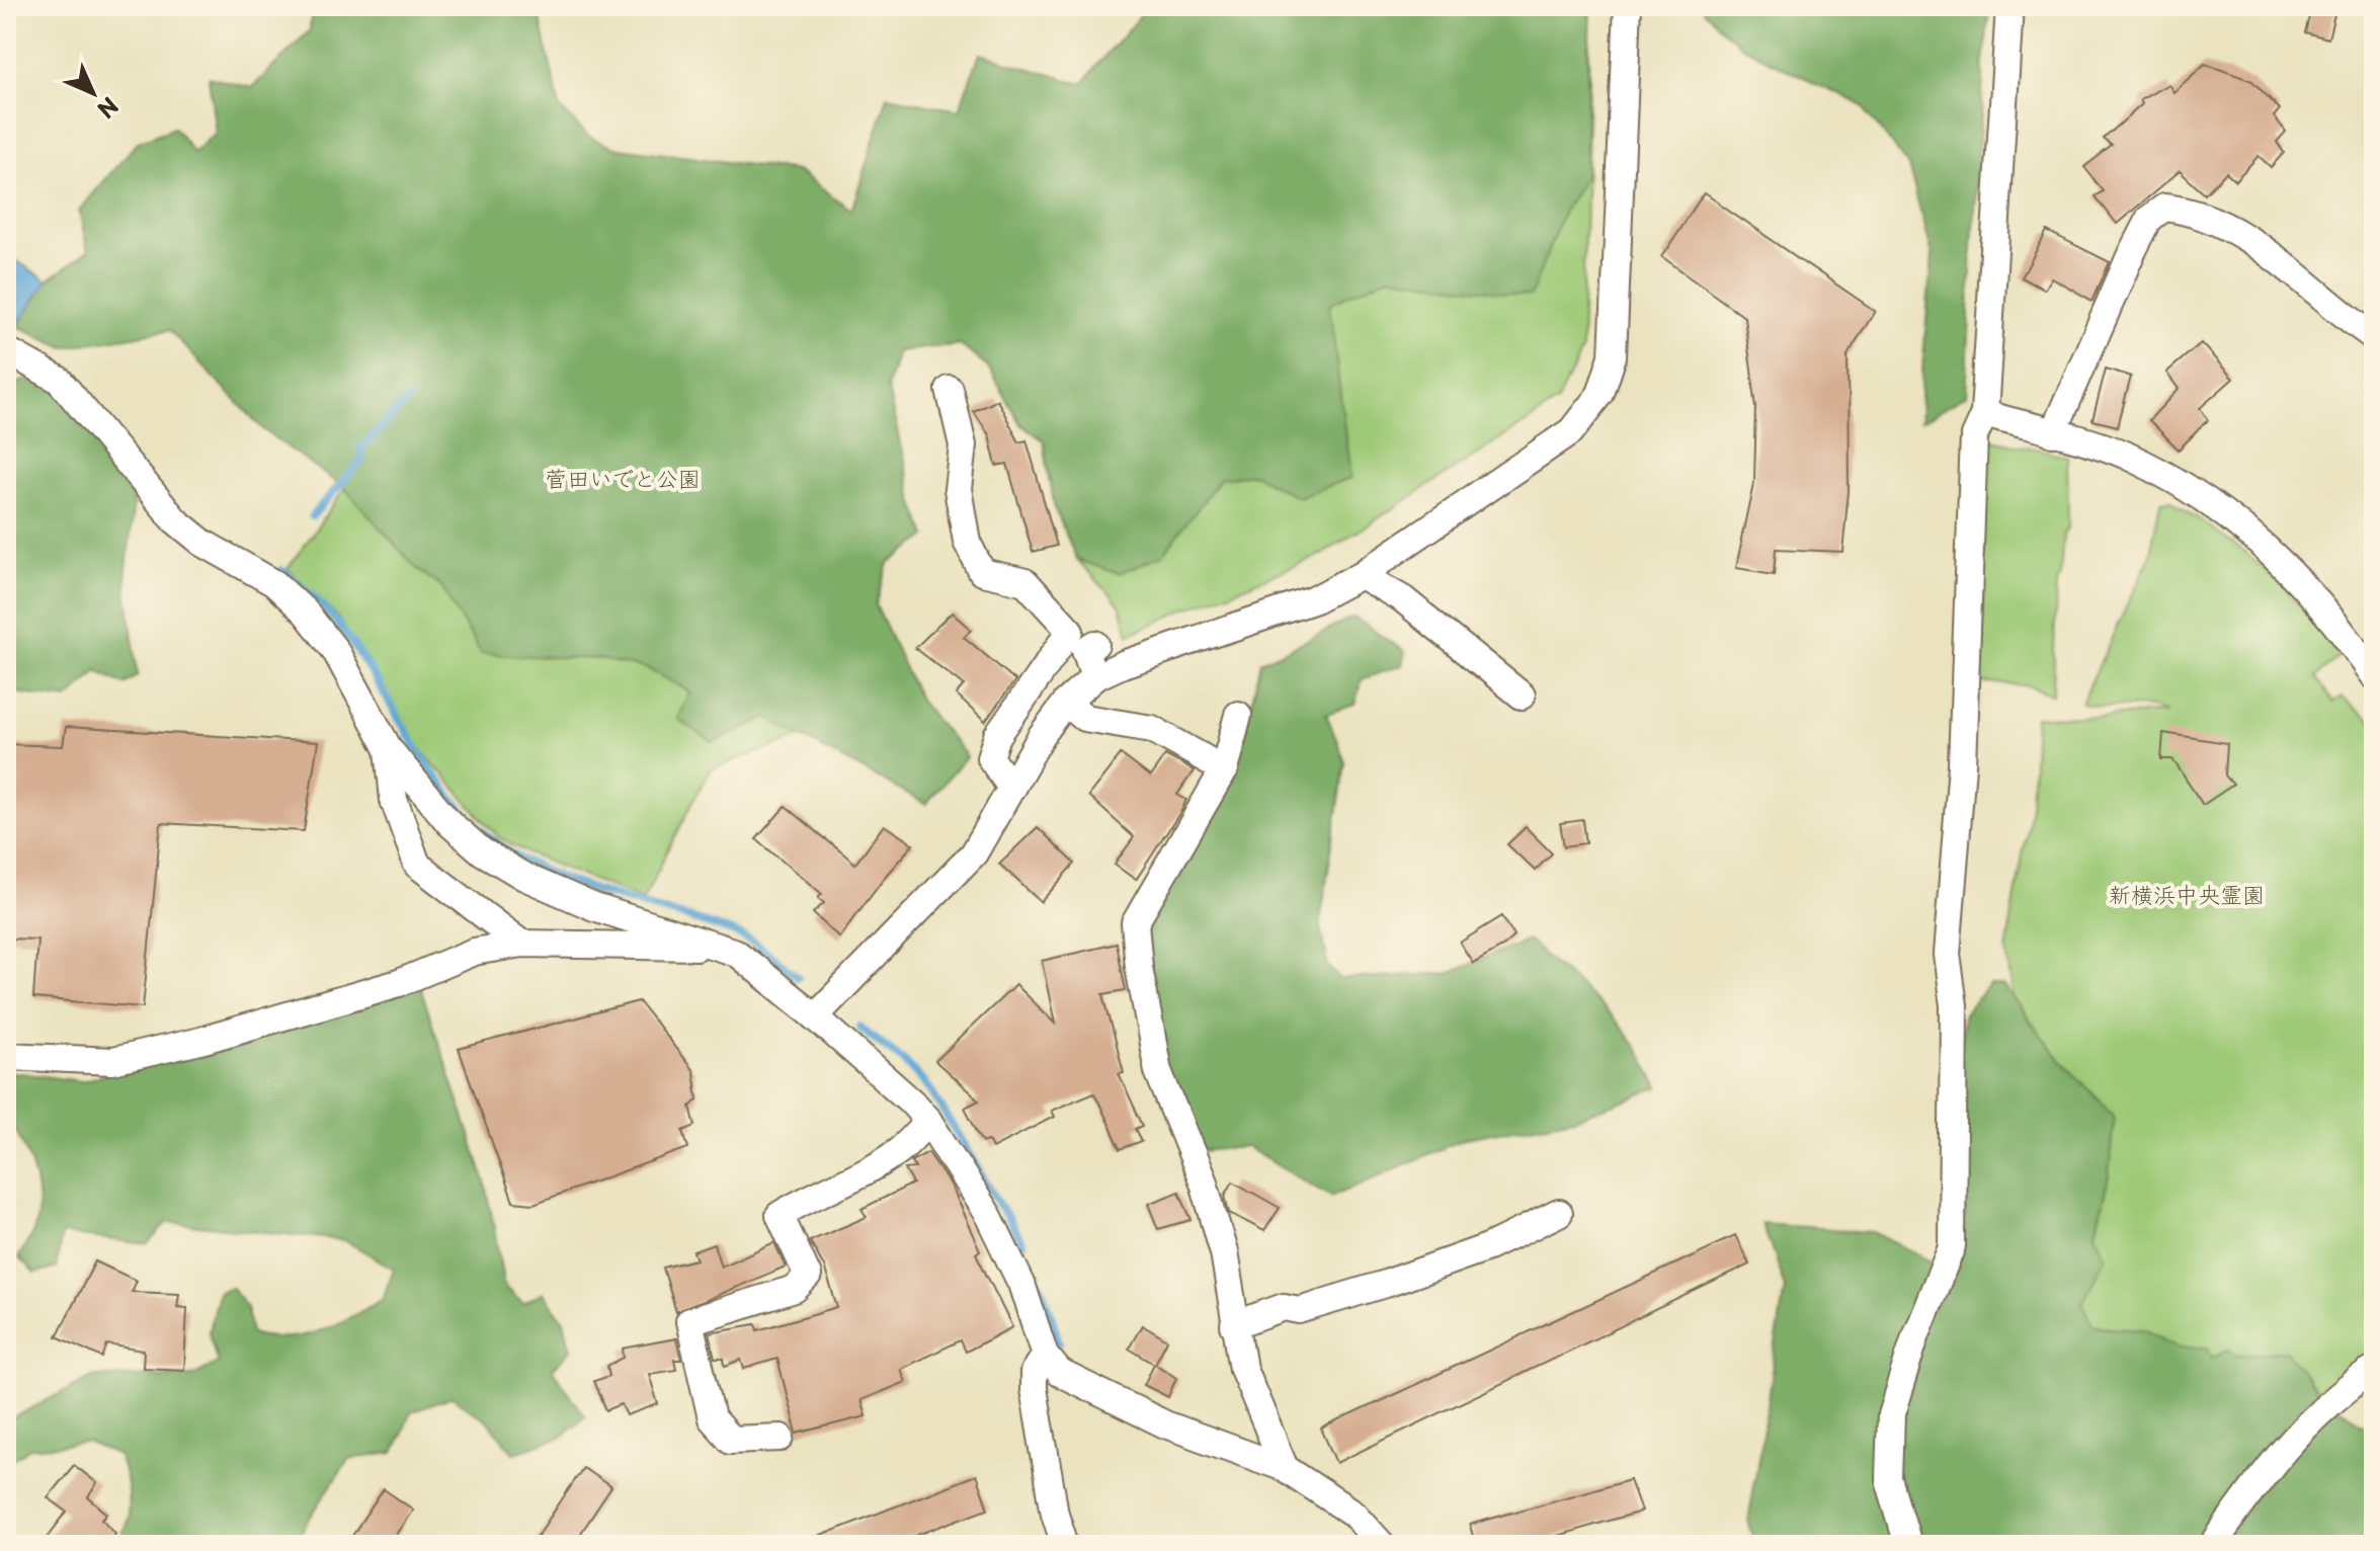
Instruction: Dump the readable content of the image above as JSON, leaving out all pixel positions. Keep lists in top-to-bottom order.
{
  "parks": ["菅田いでと公園", "新横浜中央霊園"],
  "north": "bottom right"
}
